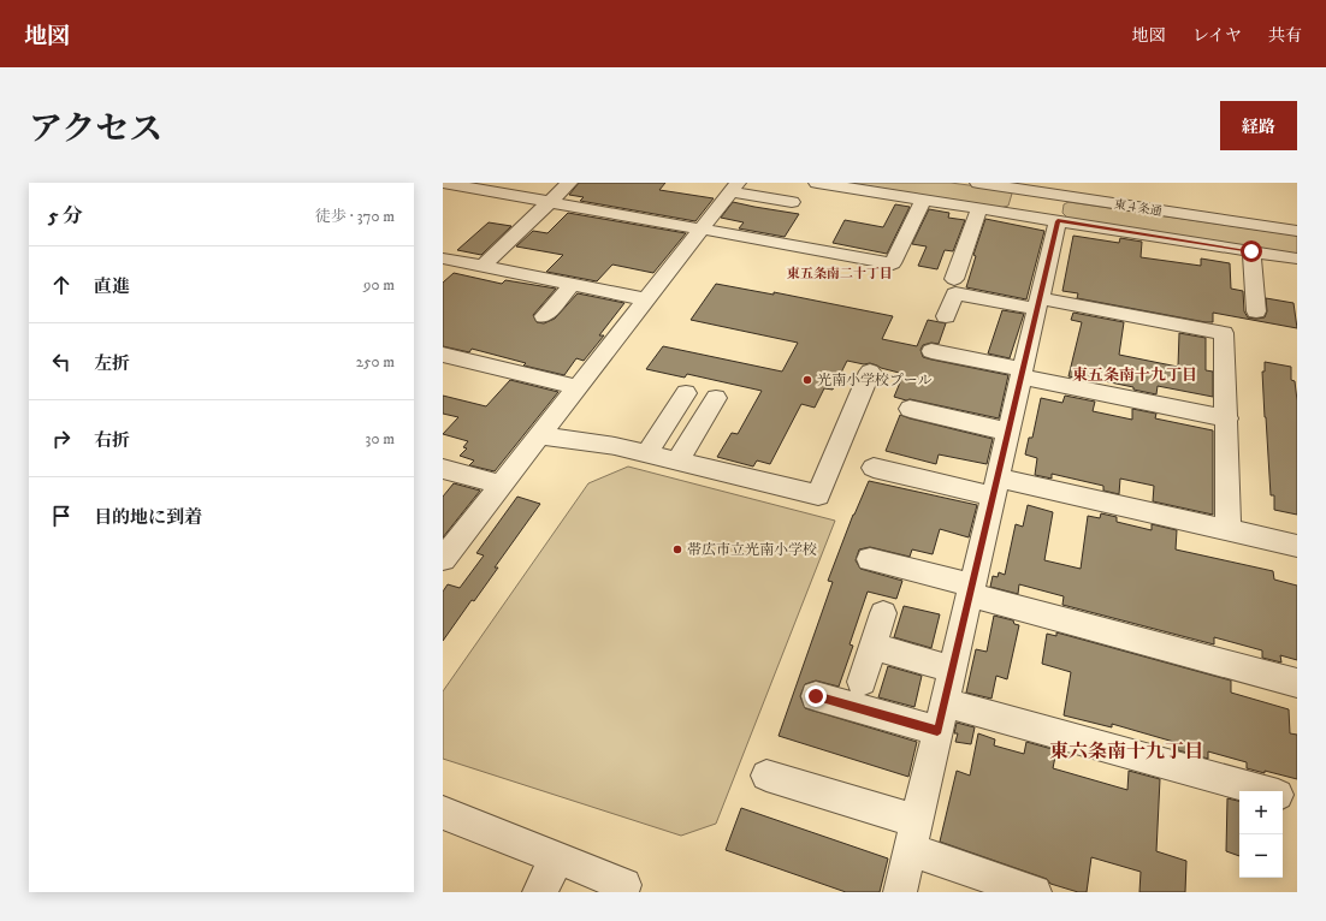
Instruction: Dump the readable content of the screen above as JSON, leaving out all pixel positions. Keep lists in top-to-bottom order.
{
  "streets": {
    "street": ["東４条通"]
  },
  "districts": ["東五条南二十丁目", "東五条南十九丁目", "東六条南十九丁目"],
  "places": ["光南小学校プール", "帯広市立光南小学校"],
  "page": {
    "header": "地図",
    "nav": ["地図", "レイヤ", "共有"],
    "title": "アクセス",
    "buttons": "経路",
    "heading": ["5 分", "徒歩 · 370 m"],
    "list": [
      ["直進", "90 m"],
      ["左折", "250 m"],
      ["右折", "30 m"],
      "目的地に到着"
    ],
    "map_buttons": ["+", "−"]
  }
}
